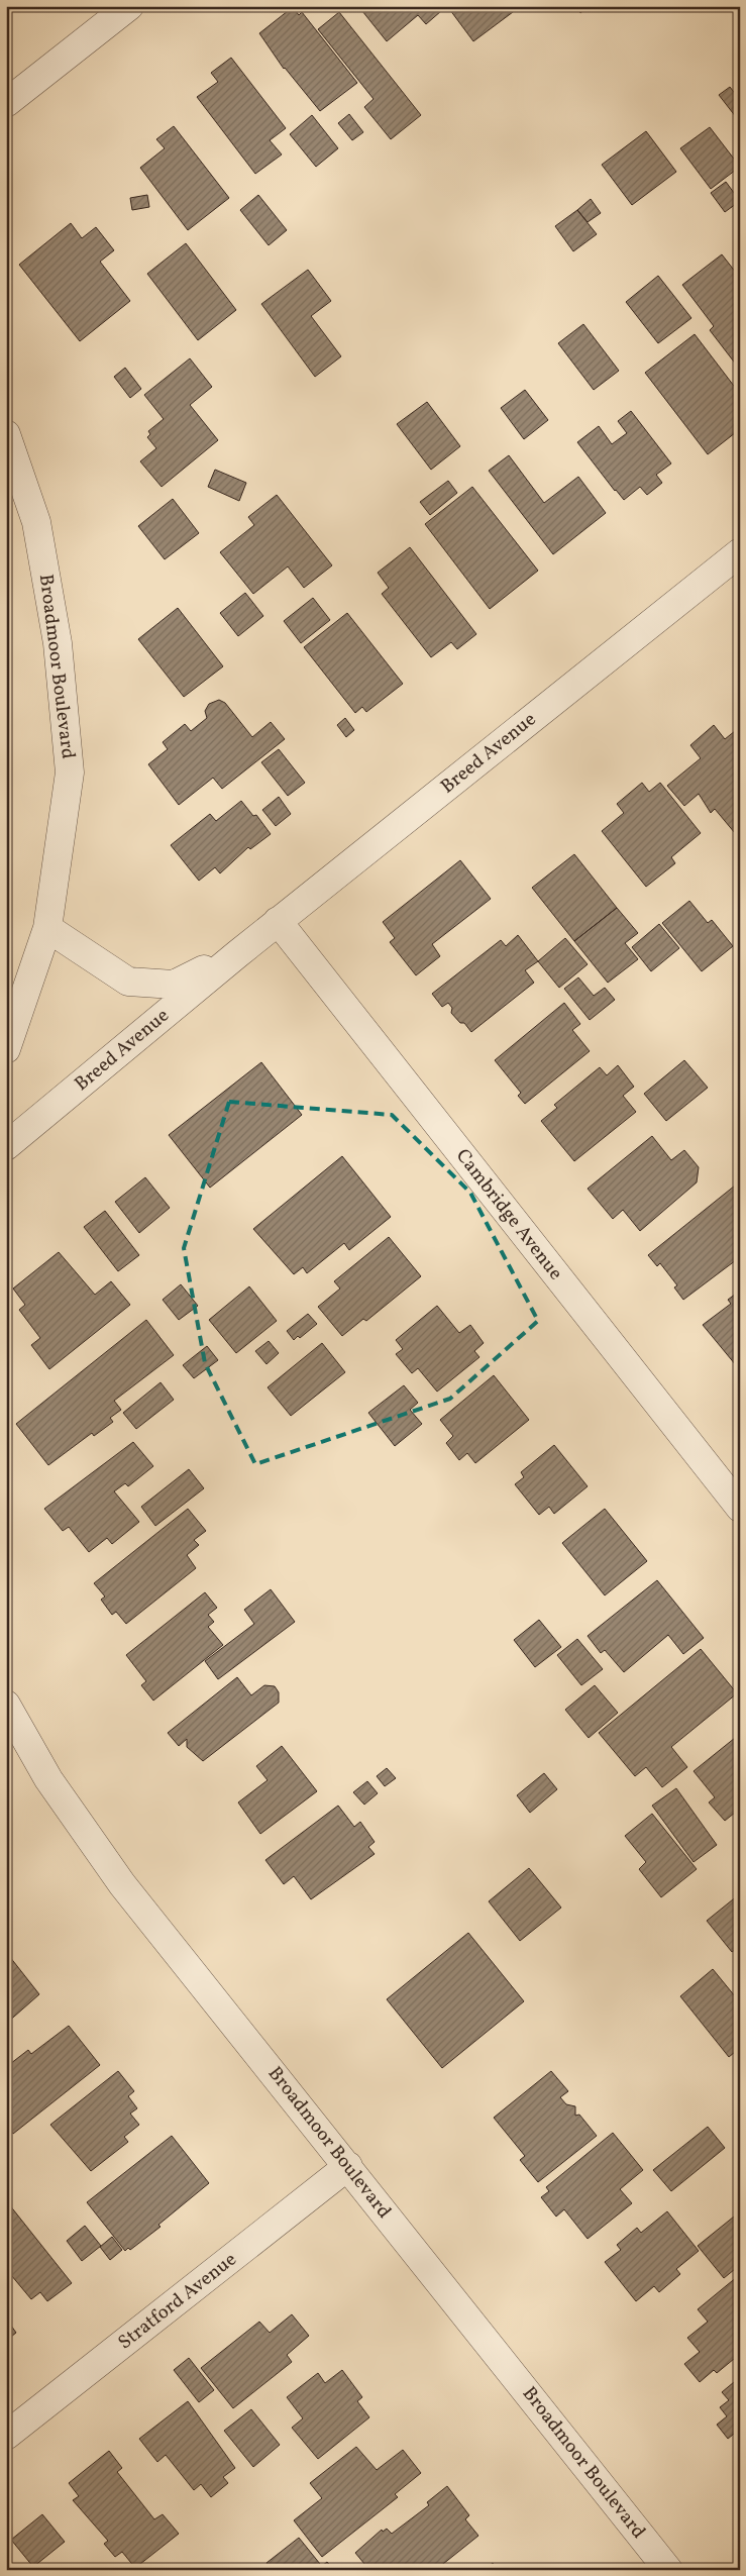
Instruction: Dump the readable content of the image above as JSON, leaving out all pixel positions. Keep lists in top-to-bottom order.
{
  "streets": {
    "street": [
      "Broadmoor Boulevard",
      "Breed Avenue",
      "Cambridge Avenue",
      "Stratford Avenue"
    ]
  },
  "crossings": [
    ["Broadmoor Boulevard", "Breed Avenue"],
    ["Broadmoor Boulevard", "Stratford Avenue"],
    ["Breed Avenue", "Cambridge Avenue"]
  ]
}
